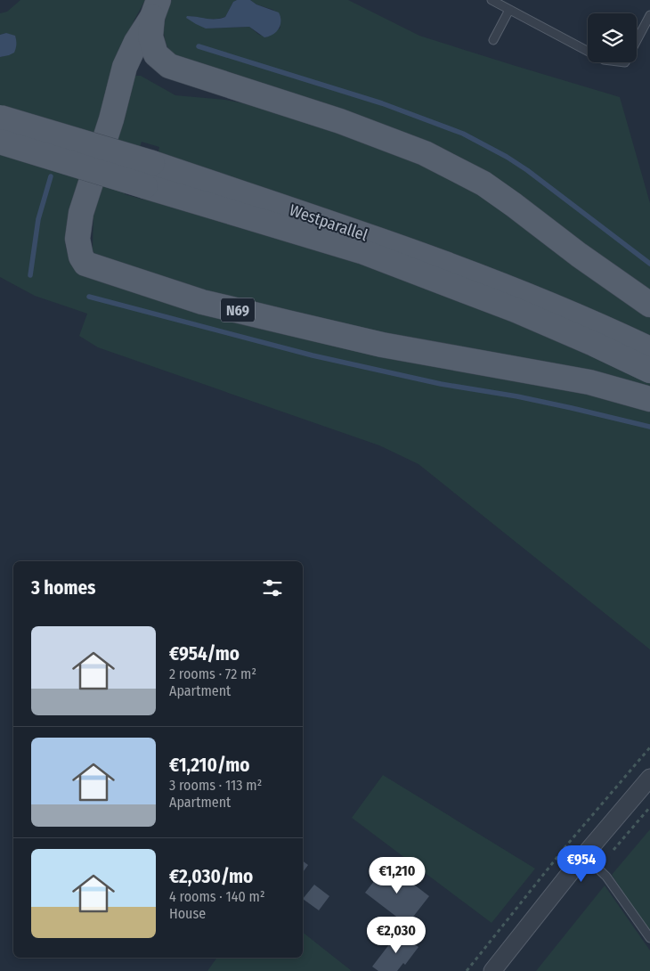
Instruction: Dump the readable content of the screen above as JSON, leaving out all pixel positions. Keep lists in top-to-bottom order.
{
  "streets": {
    "main road": ["Westparallel", "N69"]
  },
  "page": {
    "heading": "3 homes",
    "list": [
      {
        "name": "€954/mo",
        "note": "2 rooms · 72 m² · Apartment"
      },
      {
        "name": "€1,210/mo",
        "note": "3 rooms · 113 m² · Apartment"
      },
      {
        "name": "€2,030/mo",
        "note": "4 rooms · 140 m² · House"
      }
    ],
    "price": ["€954", "€1,210", "€2,030"]
  }
}
